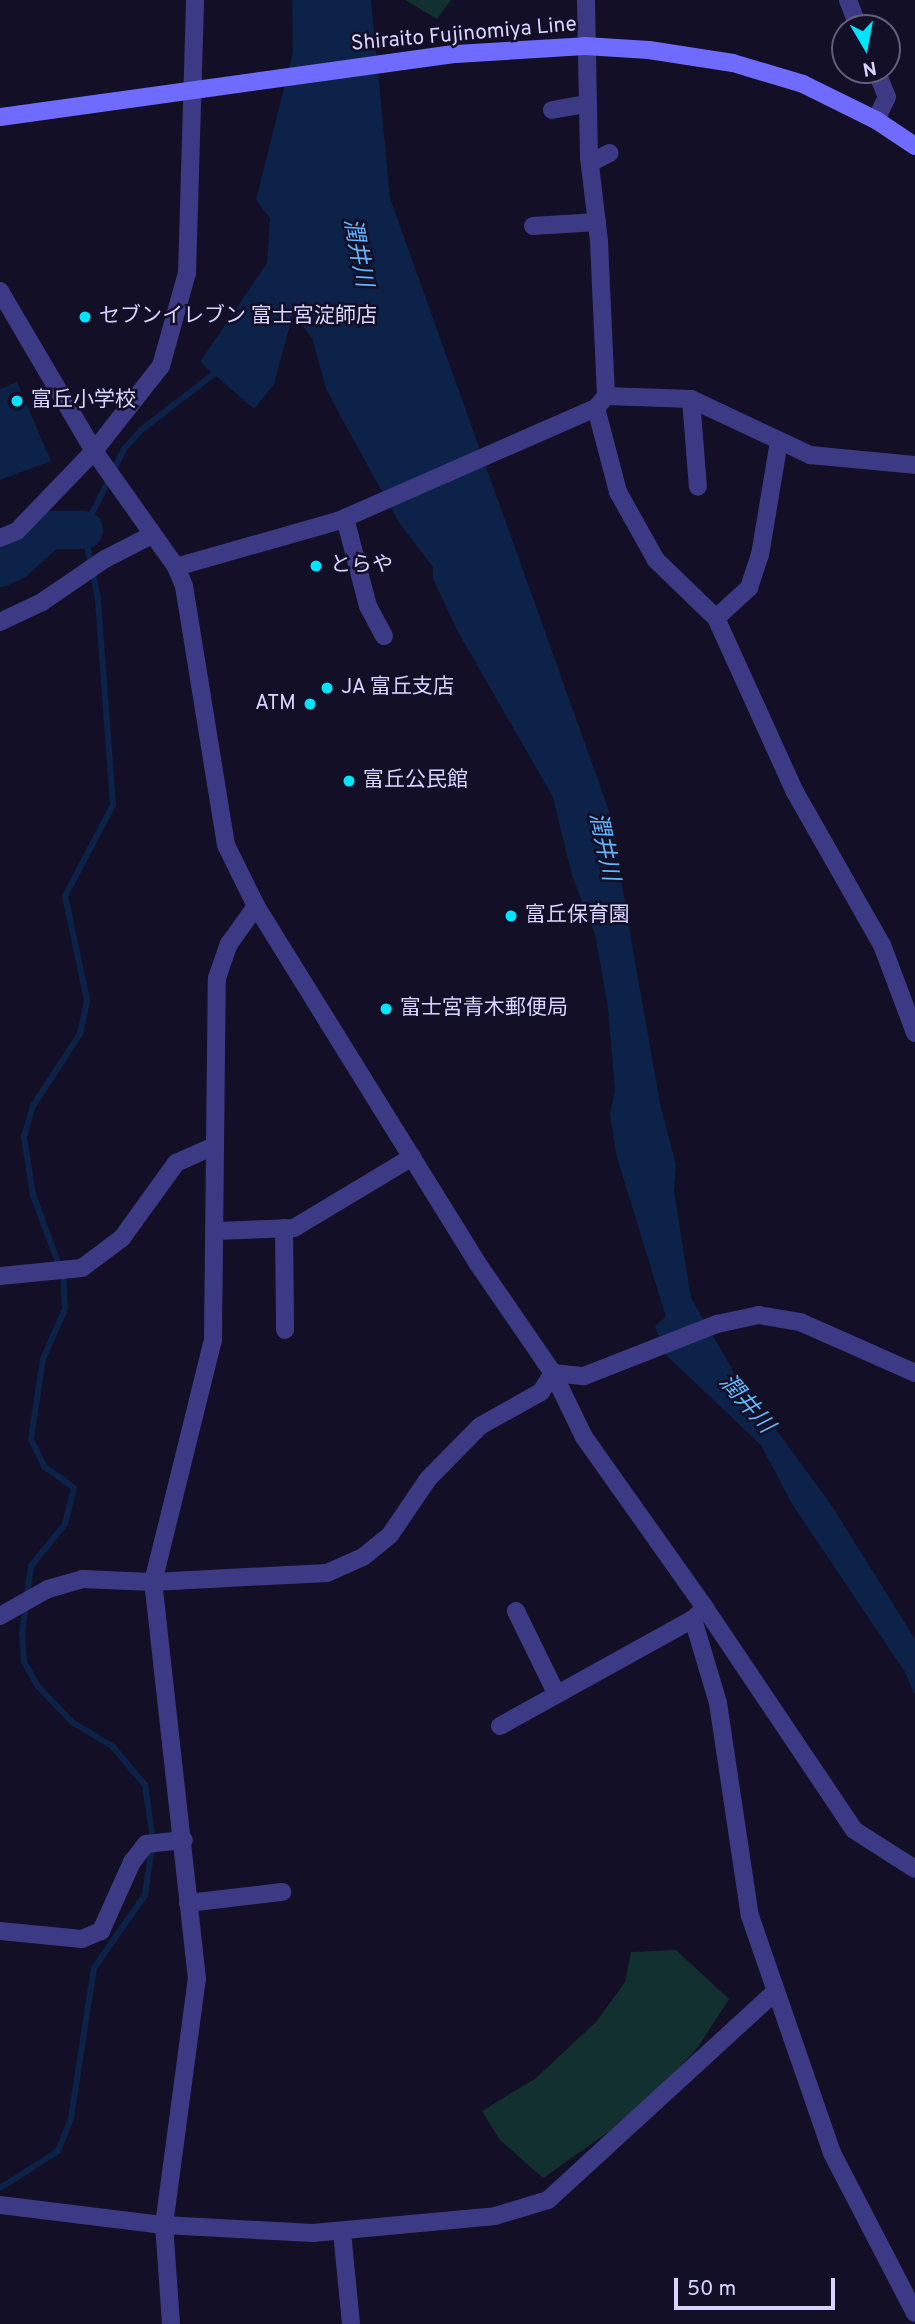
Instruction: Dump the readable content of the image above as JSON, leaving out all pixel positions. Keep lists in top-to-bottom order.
{
  "streets": {
    "main road": ["Shiraito Fujinomiya Line"]
  },
  "water": ["潤井川"],
  "places": [
    "セブンイレブン 富士宮淀師店",
    "富丘小学校",
    "とらや",
    "JA 富丘支店",
    "ATM",
    "富丘公民館",
    "富丘保育園",
    "富士宮青木郵便局"
  ],
  "scale_bar": "50 m",
  "north": "bottom"
}
